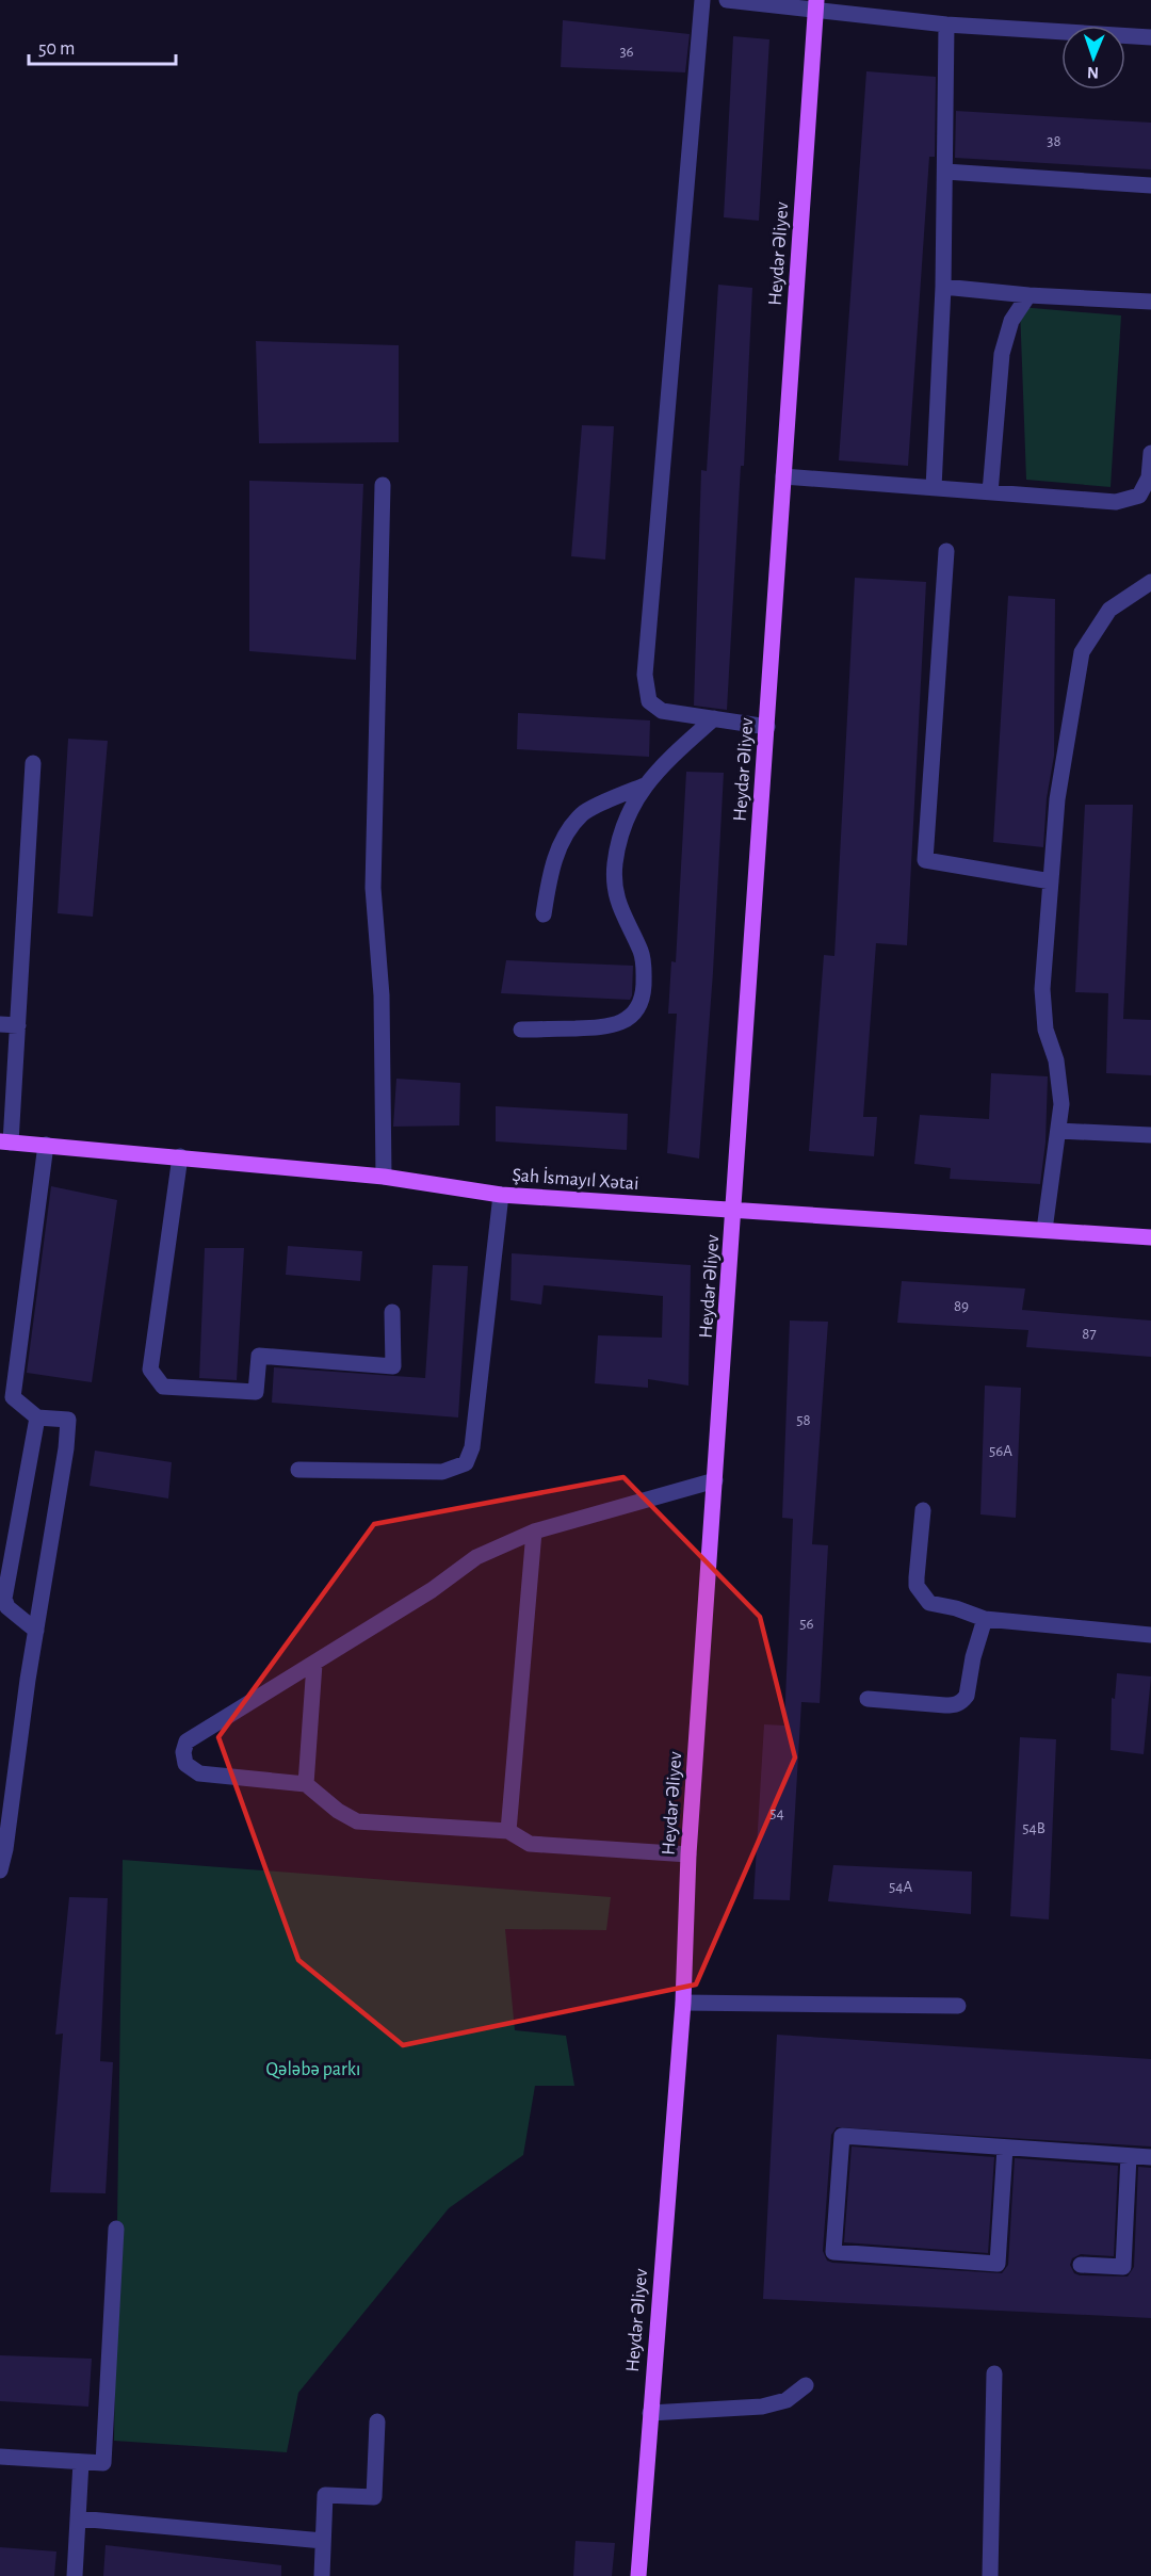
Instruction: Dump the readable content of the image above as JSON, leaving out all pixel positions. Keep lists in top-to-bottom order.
{
  "streets": {
    "main road": ["Heydər Əliyev", "Şah İsmayıl Xətai"]
  },
  "crossings": [
    ["Heydər Əliyev", "Şah İsmayıl Xətai"]
  ],
  "parks": ["Qələbə parkı"],
  "house_numbers": [
    "36",
    "38",
    "89",
    "87",
    "58",
    "56A",
    "56",
    "54",
    "54B",
    "54A"
  ],
  "scale_bar": "50 m",
  "north": "bottom"
}
